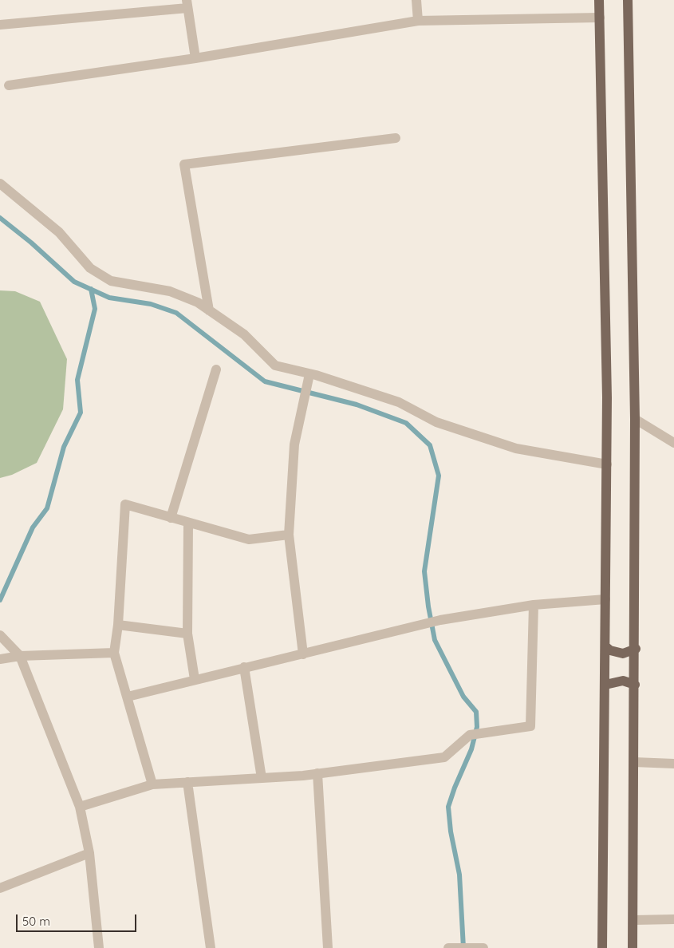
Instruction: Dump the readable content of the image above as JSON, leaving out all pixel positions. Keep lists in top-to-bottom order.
{
  "scale_bar": "50 m"
}
